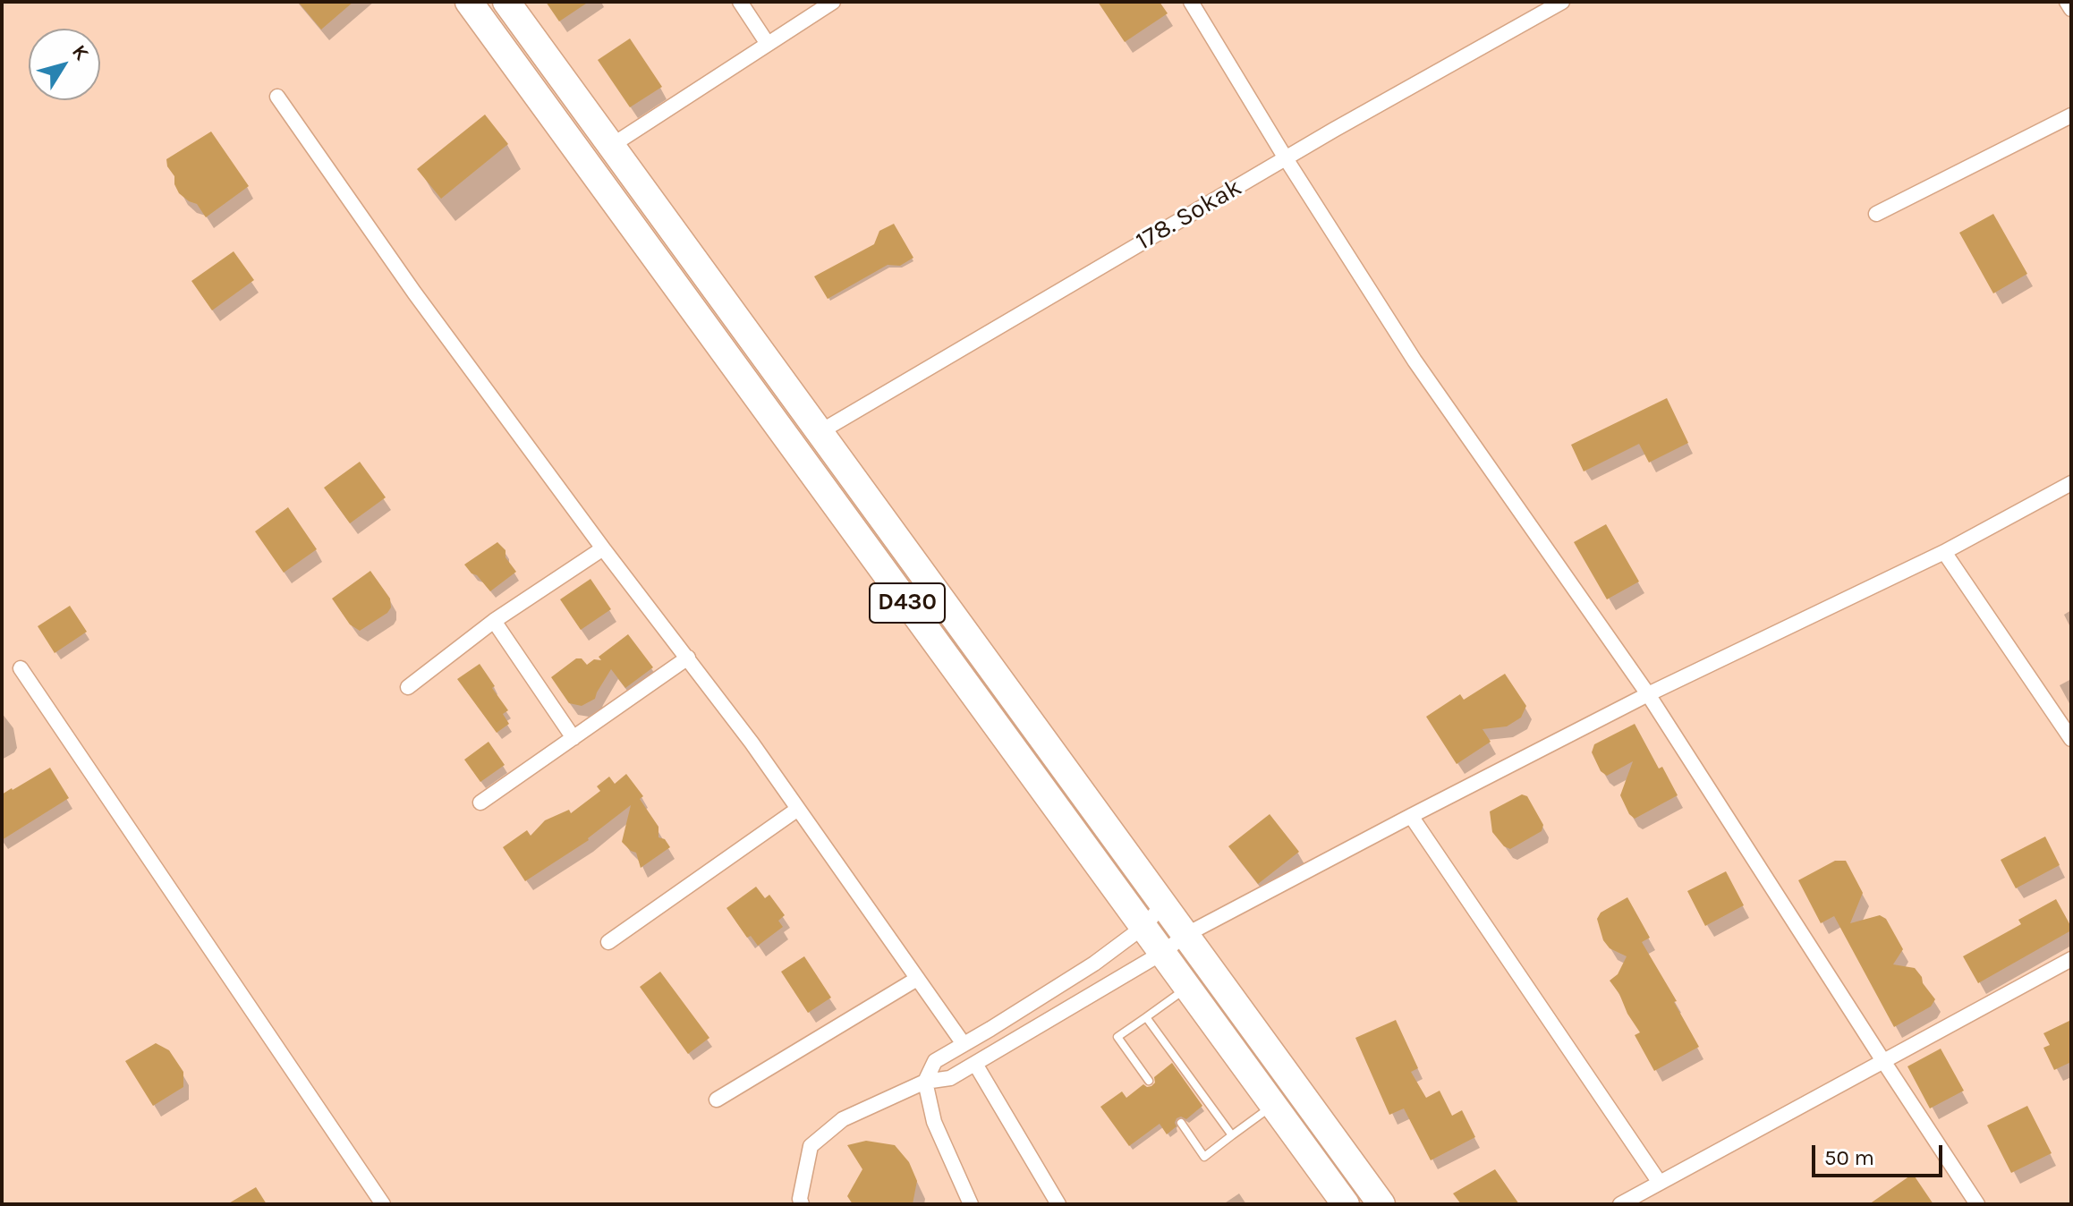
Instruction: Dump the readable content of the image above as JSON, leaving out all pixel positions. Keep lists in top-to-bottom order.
{
  "streets": {
    "highway": ["D430"],
    "street": ["178. Sokak"]
  },
  "crossings": [
    ["178. Sokak", "D430"]
  ],
  "scale_bar": "50 m",
  "north": "top right"
}
